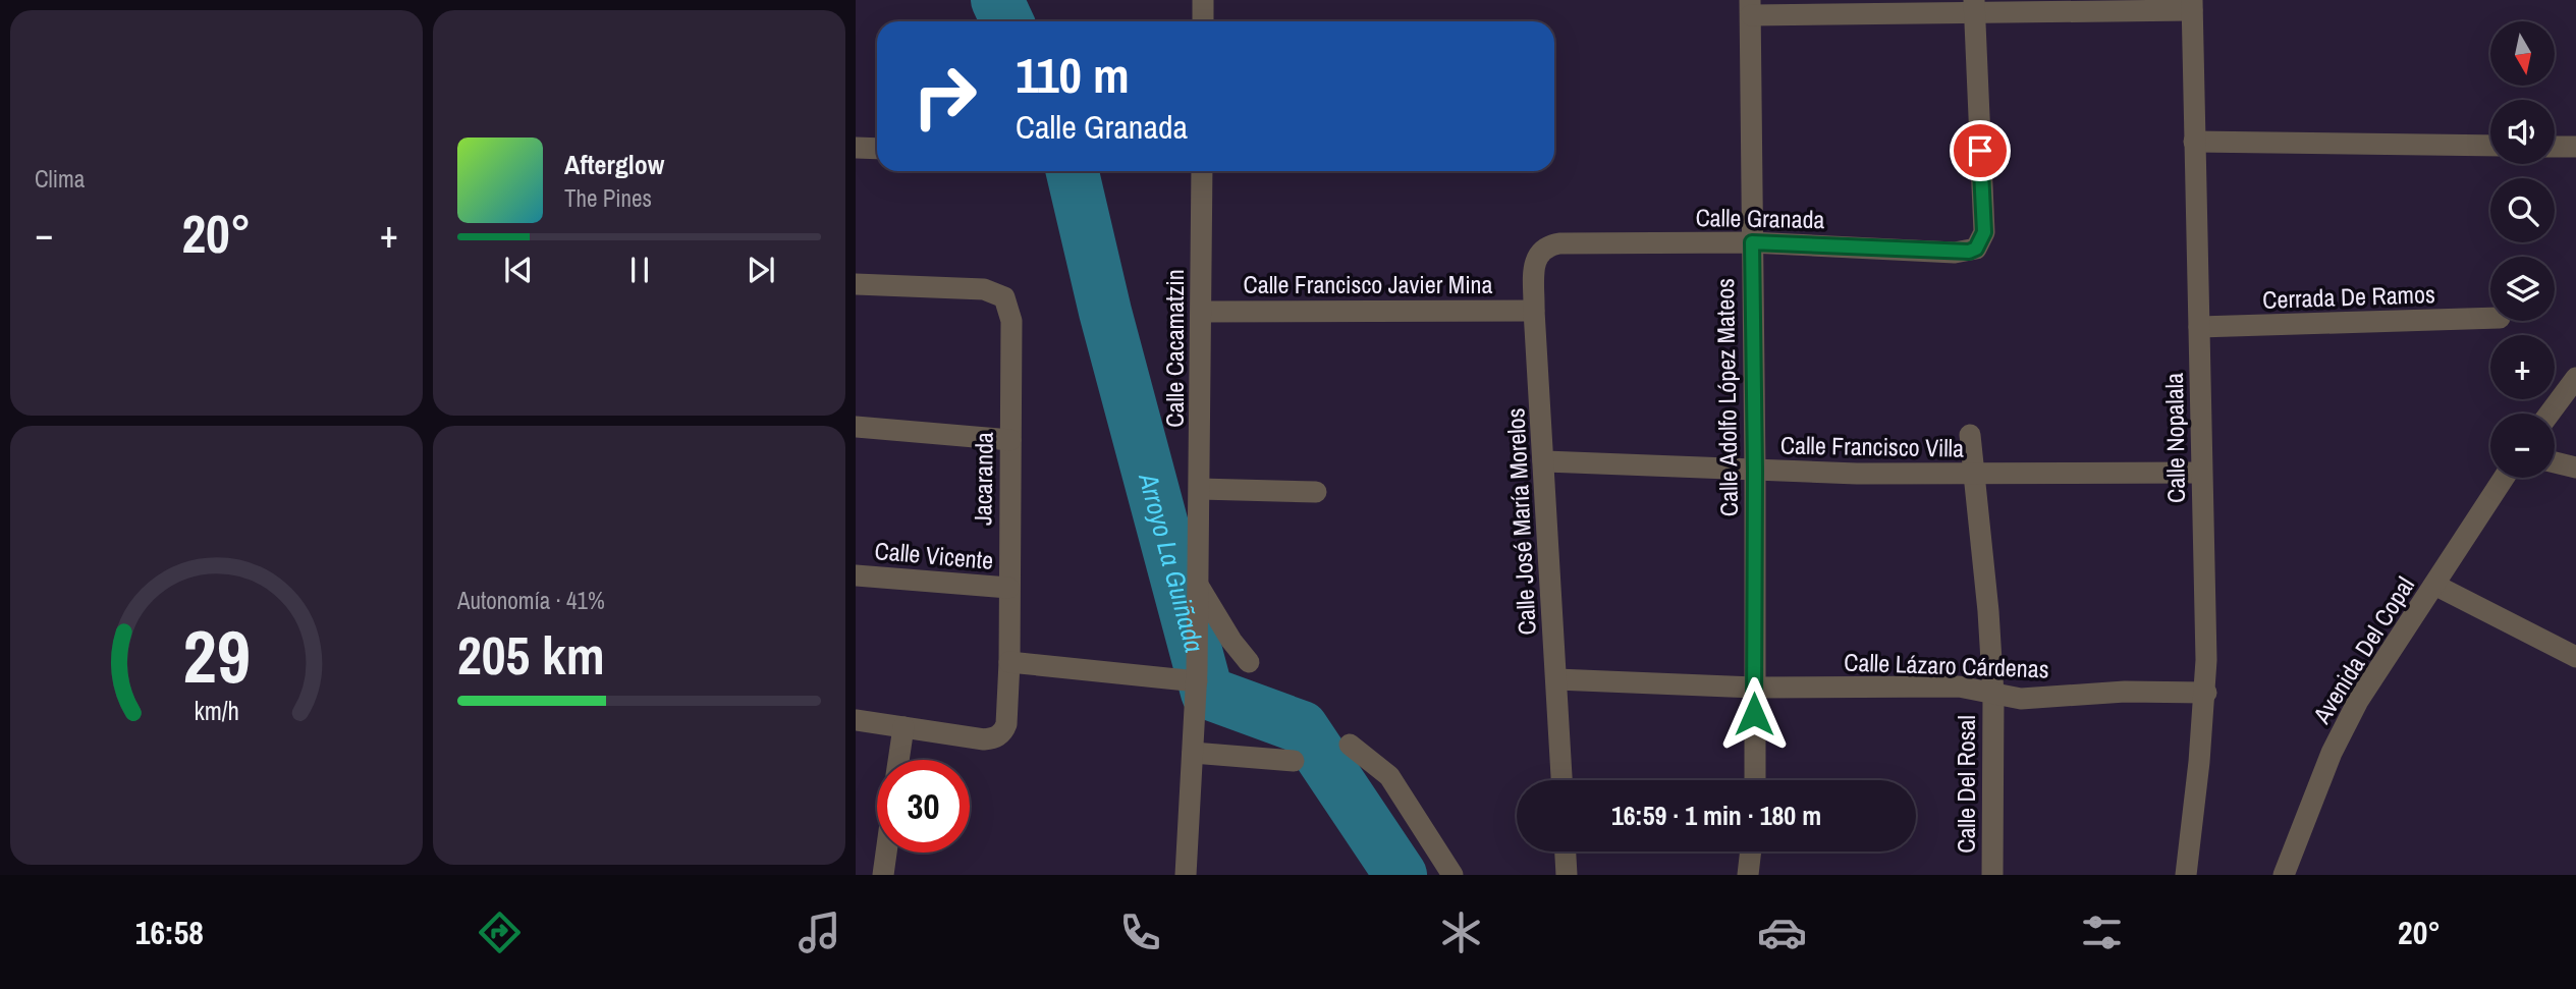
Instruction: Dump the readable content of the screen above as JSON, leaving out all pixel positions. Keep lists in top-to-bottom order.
{
  "streets": {
    "street": [
      "Calle Granada",
      "Calle Francisco Javier Mina",
      "Cerrada De Ramos",
      "Calle Cacamatzin",
      "Calle Adolfo López Mateos",
      "Calle Nopalala",
      "Calle Francisco Villa",
      "Jacaranda",
      "Calle José María Morelos",
      "Calle Vicente",
      "Avenida Del Copal",
      "Calle Lázaro Cárdenas",
      "Calle Del Rosal"
    ]
  },
  "crossings": [
    ["Calle Granada", "Calle Adolfo López Mateos"],
    ["Calle Granada", "Calle José María Morelos"],
    ["Calle Francisco Javier Mina", "Calle Cacamatzin"],
    ["Calle Francisco Javier Mina", "Calle José María Morelos"],
    ["Cerrada De Ramos", "Calle Nopalala"],
    ["Calle Adolfo López Mateos", "Calle Francisco Villa"],
    ["Calle Adolfo López Mateos", "Calle Lázaro Cárdenas"],
    ["Calle Nopalala", "Calle Francisco Villa"],
    ["Calle Nopalala", "Calle Lázaro Cárdenas"],
    ["Calle Francisco Villa", "Calle José María Morelos"],
    ["Calle Francisco Villa", "Calle Del Rosal"],
    ["Jacaranda", "Calle Vicente"],
    ["Calle José María Morelos", "Calle Lázaro Cárdenas"],
    ["Calle Lázaro Cárdenas", "Calle Del Rosal"]
  ],
  "water": ["Arroyo La Guiñada"],
  "north": "bottom",
  "page": {
    "tile": [
      "Clima",
      ["Autonomía · 41%", "205 km"]
    ],
    "map_buttons": ["+", "−"],
    "turn": ["110 m", "Calle Granada"],
    "song": ["Afterglow", "The Pines"],
    "heat": ["−", "20°", "+"],
    "limit": "30",
    "trip": "16:59 · 1 min · 180 m",
    "tabs": ["16:58", "20°"],
    "gauge": ["29", "km/h"]
  }
}
